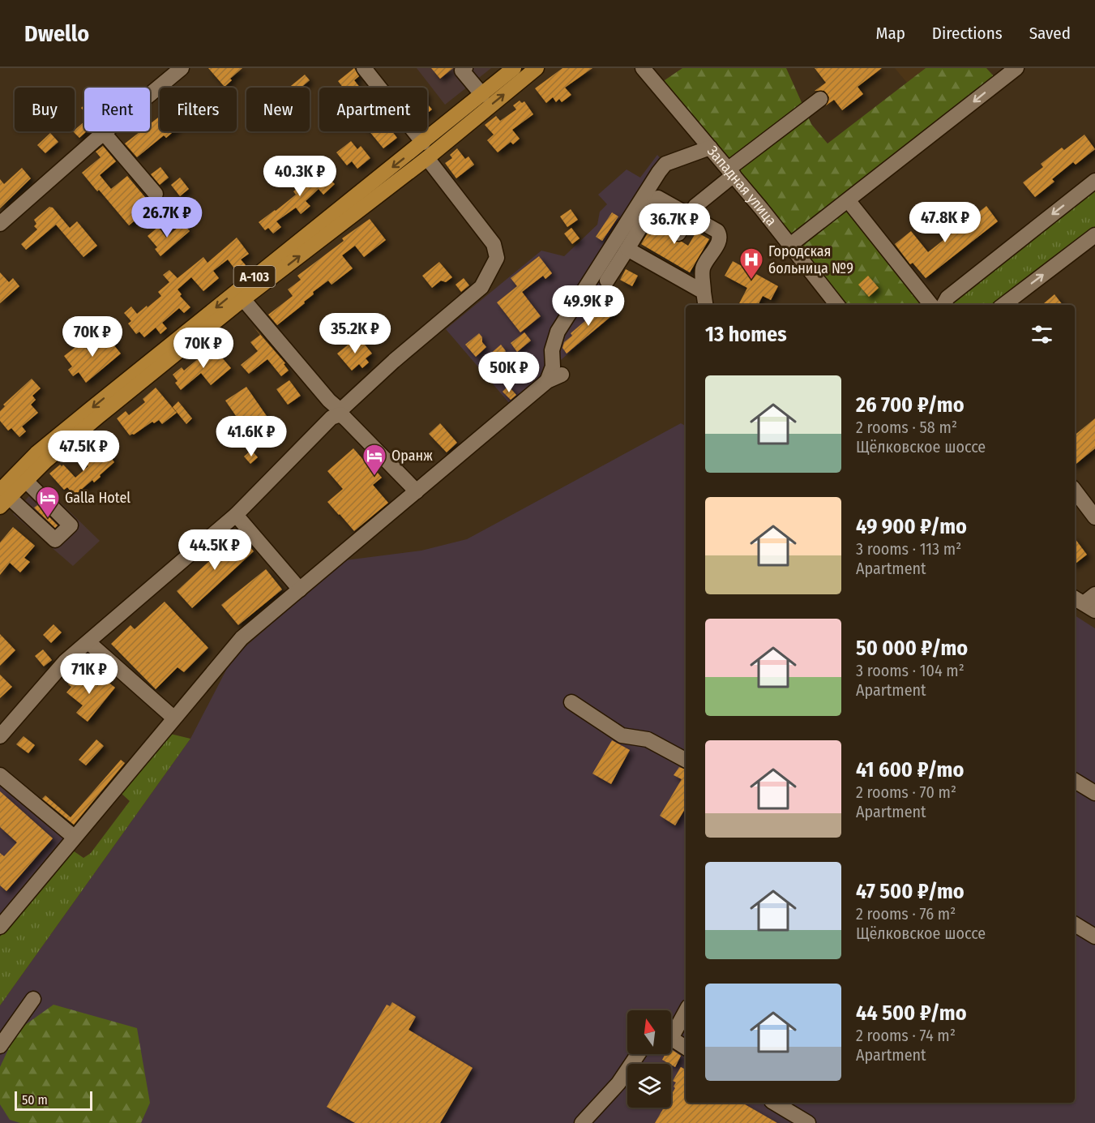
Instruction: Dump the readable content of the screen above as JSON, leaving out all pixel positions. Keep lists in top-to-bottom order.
{
  "streets": {
    "main road": ["А-103"],
    "street": ["Западная улица"]
  },
  "places": {
    "hospital": ["Городская больница №9"],
    "hotel": ["Оранж", "Galla Hotel"]
  },
  "scale_bar": "50 m",
  "north": "top",
  "page": {
    "header": "Dwello",
    "nav": ["Map", "Directions", "Saved"],
    "chip": [
      "Buy",
      "Rent",
      "Filters",
      "New",
      "Apartment"
    ],
    "price": [
      "40.3K ₽",
      "26.7K ₽",
      "47.8K ₽",
      "36.7K ₽",
      "49.9K ₽",
      "35.2K ₽",
      "70K ₽",
      "70K ₽",
      "50K ₽",
      "41.6K ₽",
      "47.5K ₽",
      "44.5K ₽",
      "71K ₽"
    ],
    "heading": "13 homes",
    "list": [
      {
        "name": "26 700 ₽/mo",
        "note": "2 rooms · 58 m² · Щёлковское шоссе"
      },
      {
        "name": "49 900 ₽/mo",
        "note": "3 rooms · 113 m² · Apartment"
      },
      {
        "name": "50 000 ₽/mo",
        "note": "3 rooms · 104 m² · Apartment"
      },
      {
        "name": "41 600 ₽/mo",
        "note": "2 rooms · 70 m² · Apartment"
      },
      {
        "name": "47 500 ₽/mo",
        "note": "2 rooms · 76 m² · Щёлковское шоссе"
      },
      {
        "name": "44 500 ₽/mo",
        "note": "2 rooms · 74 m² · Apartment"
      }
    ],
    "scale": "50 m"
  }
}
